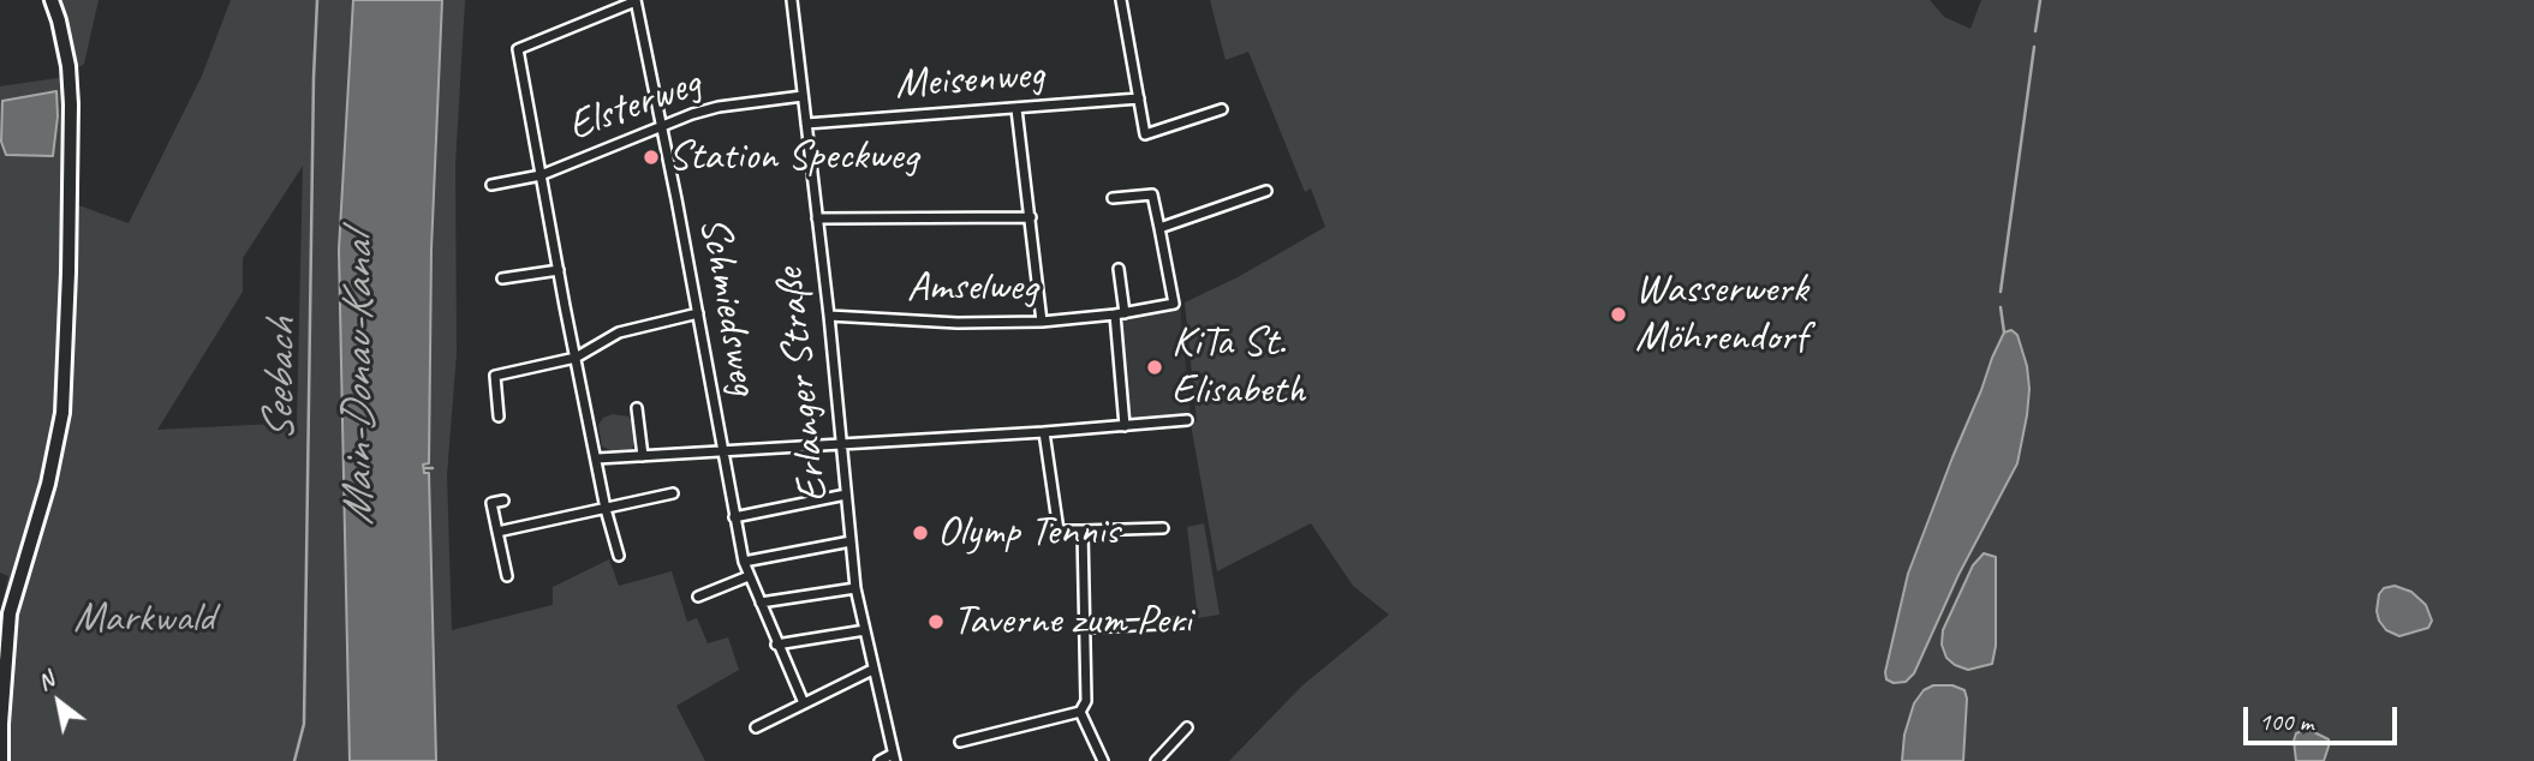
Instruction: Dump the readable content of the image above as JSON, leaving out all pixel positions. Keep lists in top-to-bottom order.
{
  "streets": {
    "street": [
      "Meisenweg",
      "Elsterweg",
      "Amselweg",
      "Schmiedsweg",
      "Erlanger Straße"
    ]
  },
  "crossings": [
    ["Meisenweg", "Erlanger Straße"],
    ["Elsterweg", "Schmiedsweg"],
    ["Elsterweg", "Erlanger Straße"],
    ["Amselweg", "Erlanger Straße"]
  ],
  "water": ["Seebach", "Main-Donau-Kanal"],
  "parks": ["Markwald"],
  "places": [
    "Station Speckweg",
    "Wasserwerk Möhrendorf",
    "KiTa St. Elisabeth",
    "Olymp Tennis",
    "Taverne zum Peri"
  ],
  "scale_bar": "100 m",
  "north": "top left"
}
